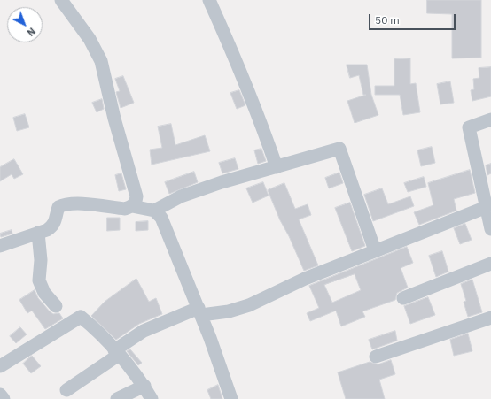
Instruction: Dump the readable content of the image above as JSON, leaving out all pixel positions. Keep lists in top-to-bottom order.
{
  "scale_bar": "50 m",
  "north": "bottom right"
}
